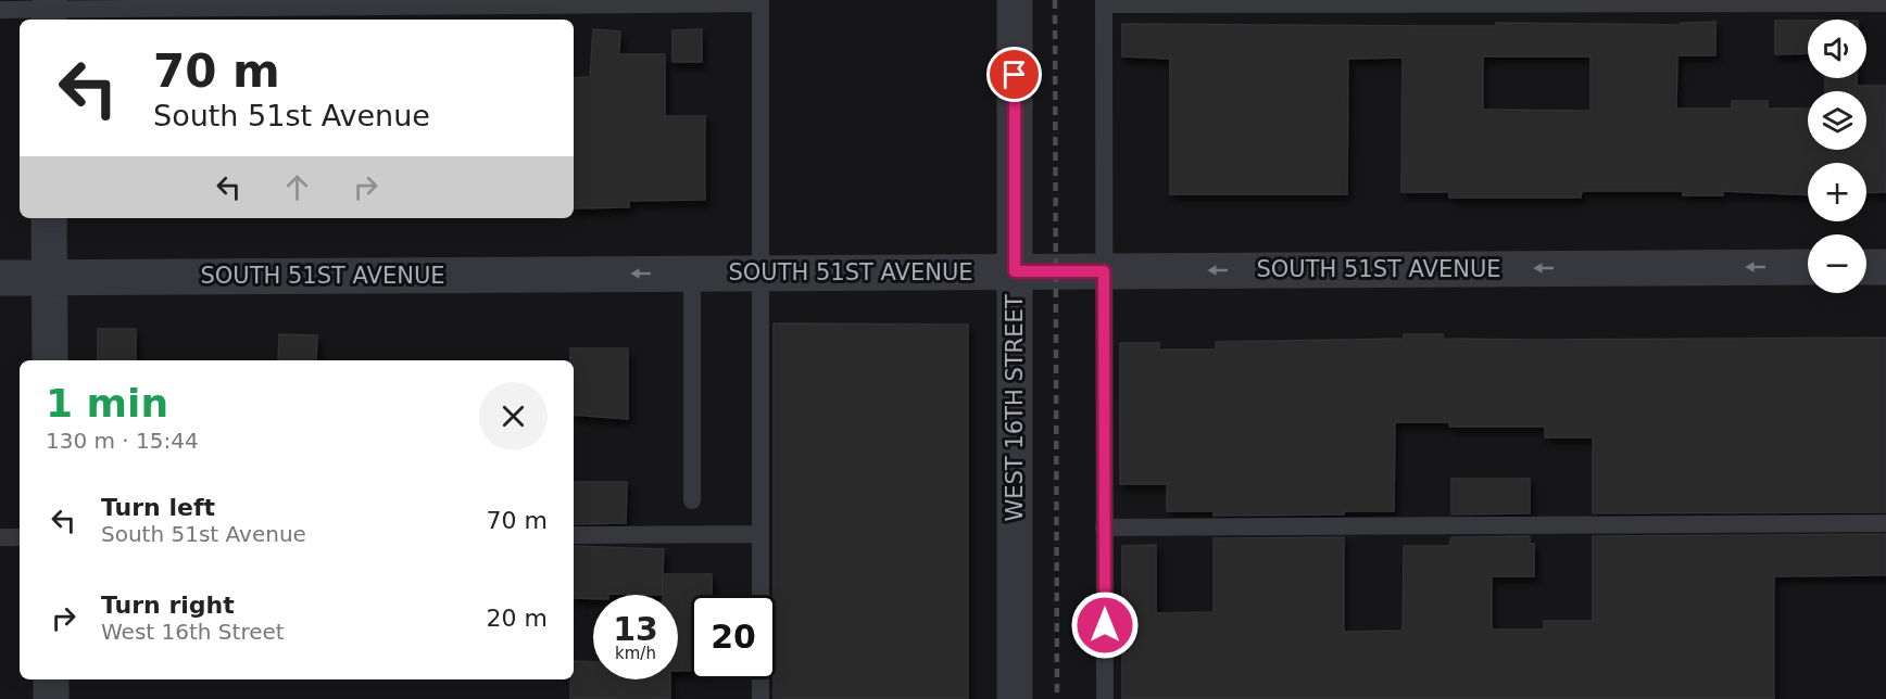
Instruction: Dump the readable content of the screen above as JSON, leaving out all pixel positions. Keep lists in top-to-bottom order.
{
  "streets": {
    "street": ["SOUTH 51ST AVENUE", "WEST 16TH STREET"]
  },
  "crossings": [
    ["SOUTH 51ST AVENUE", "WEST 16TH STREET"]
  ],
  "one_way": ["SOUTH 51ST AVENUE"],
  "page": {
    "map_buttons": ["+", "−"],
    "turn": ["70 m", "South 51st Avenue"],
    "heading": ["1 min", "130 m · 15:44"],
    "list": [
      {
        "name": "Turn left",
        "note": "South 51st Avenue",
        "value": "70 m"
      },
      {
        "name": "Turn right",
        "note": "West 16th Street",
        "value": "20 m"
      }
    ],
    "speed": "13 km/h",
    "limit": "20"
  }
}
